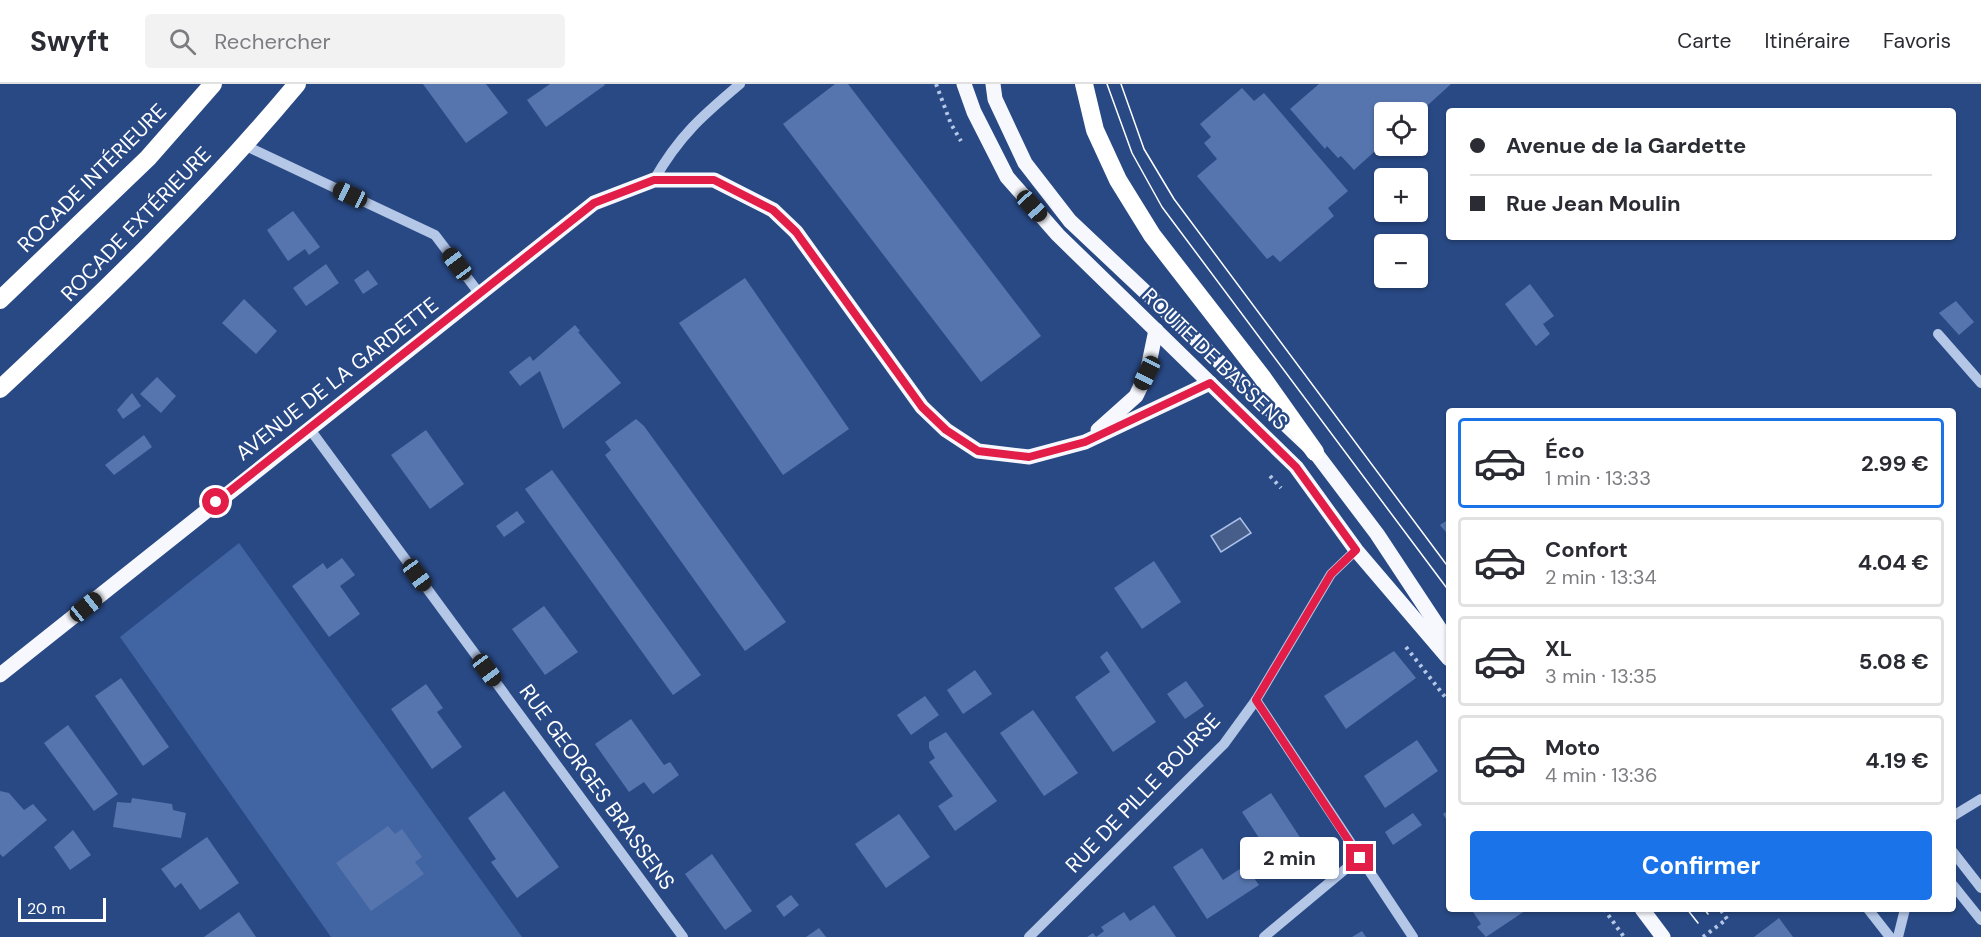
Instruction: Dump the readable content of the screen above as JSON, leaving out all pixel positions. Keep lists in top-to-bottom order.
{
  "streets": {
    "highway": ["ROCADE INTÉRIEURE", "ROCADE EXTÉRIEURE"],
    "main road": ["ROUTE DE BASSENS", "AVENUE DE LA GARDETTE"],
    "street": ["RUE GEORGES BRASSENS", "RUE DE PILLE BOURSE"]
  },
  "crossings": [
    ["ROUTE DE BASSENS", "AVENUE DE LA GARDETTE"],
    ["ROUTE DE BASSENS", "RUE DE PILLE BOURSE"],
    ["AVENUE DE LA GARDETTE", "RUE GEORGES BRASSENS"]
  ],
  "scale_bar": "20 m",
  "page": {
    "header": "Swyft",
    "search": "Rechercher",
    "nav": ["Carte", "Itinéraire", "Favoris"],
    "map_buttons": ["+", "−"],
    "banner": ["Avenue de la Gardette", "Rue Jean Moulin"],
    "list": [
      {
        "name": "Éco",
        "note": "1 min · 13:33",
        "value": "2.99 €"
      },
      {
        "name": "Confort",
        "note": "2 min · 13:34",
        "value": "4.04 €"
      },
      {
        "name": "XL",
        "note": "3 min · 13:35",
        "value": "5.08 €"
      },
      {
        "name": "Moto",
        "note": "4 min · 13:36",
        "value": "4.19 €"
      }
    ],
    "buttons": "Confirmer",
    "bubble": "2 min",
    "scale": "20 m"
  }
}
